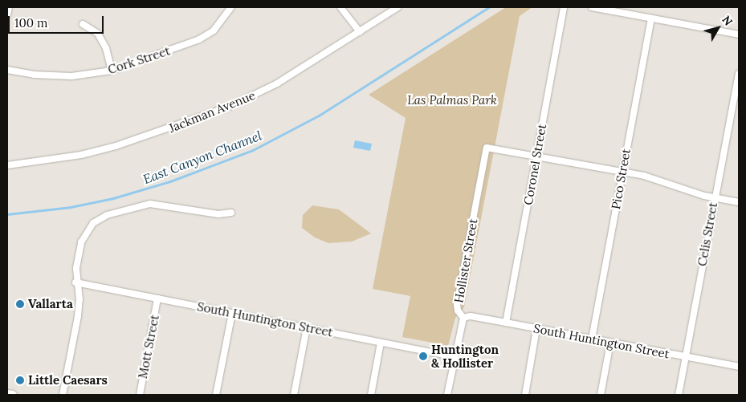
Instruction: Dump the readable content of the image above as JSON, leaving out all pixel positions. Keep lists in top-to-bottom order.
{
  "streets": {
    "street": [
      "Cork Street",
      "Jackman Avenue",
      "Coronel Street",
      "Pico Street",
      "Celis Street",
      "Hollister Street",
      "South Huntington Street",
      "Mott Street"
    ]
  },
  "crossings": [
    ["Coronel Street", "Hollister Street"],
    ["Coronel Street", "South Huntington Street"],
    ["Pico Street", "South Huntington Street"],
    ["Celis Street", "South Huntington Street"],
    ["Hollister Street", "South Huntington Street"],
    ["South Huntington Street", "Mott Street"]
  ],
  "water": ["East Canyon Channel"],
  "parks": ["Las Palmas Park"],
  "places": ["Vallarta", "Huntington & Hollister", "Little Caesars"],
  "scale_bar": "100 m",
  "north": "top right"
}
